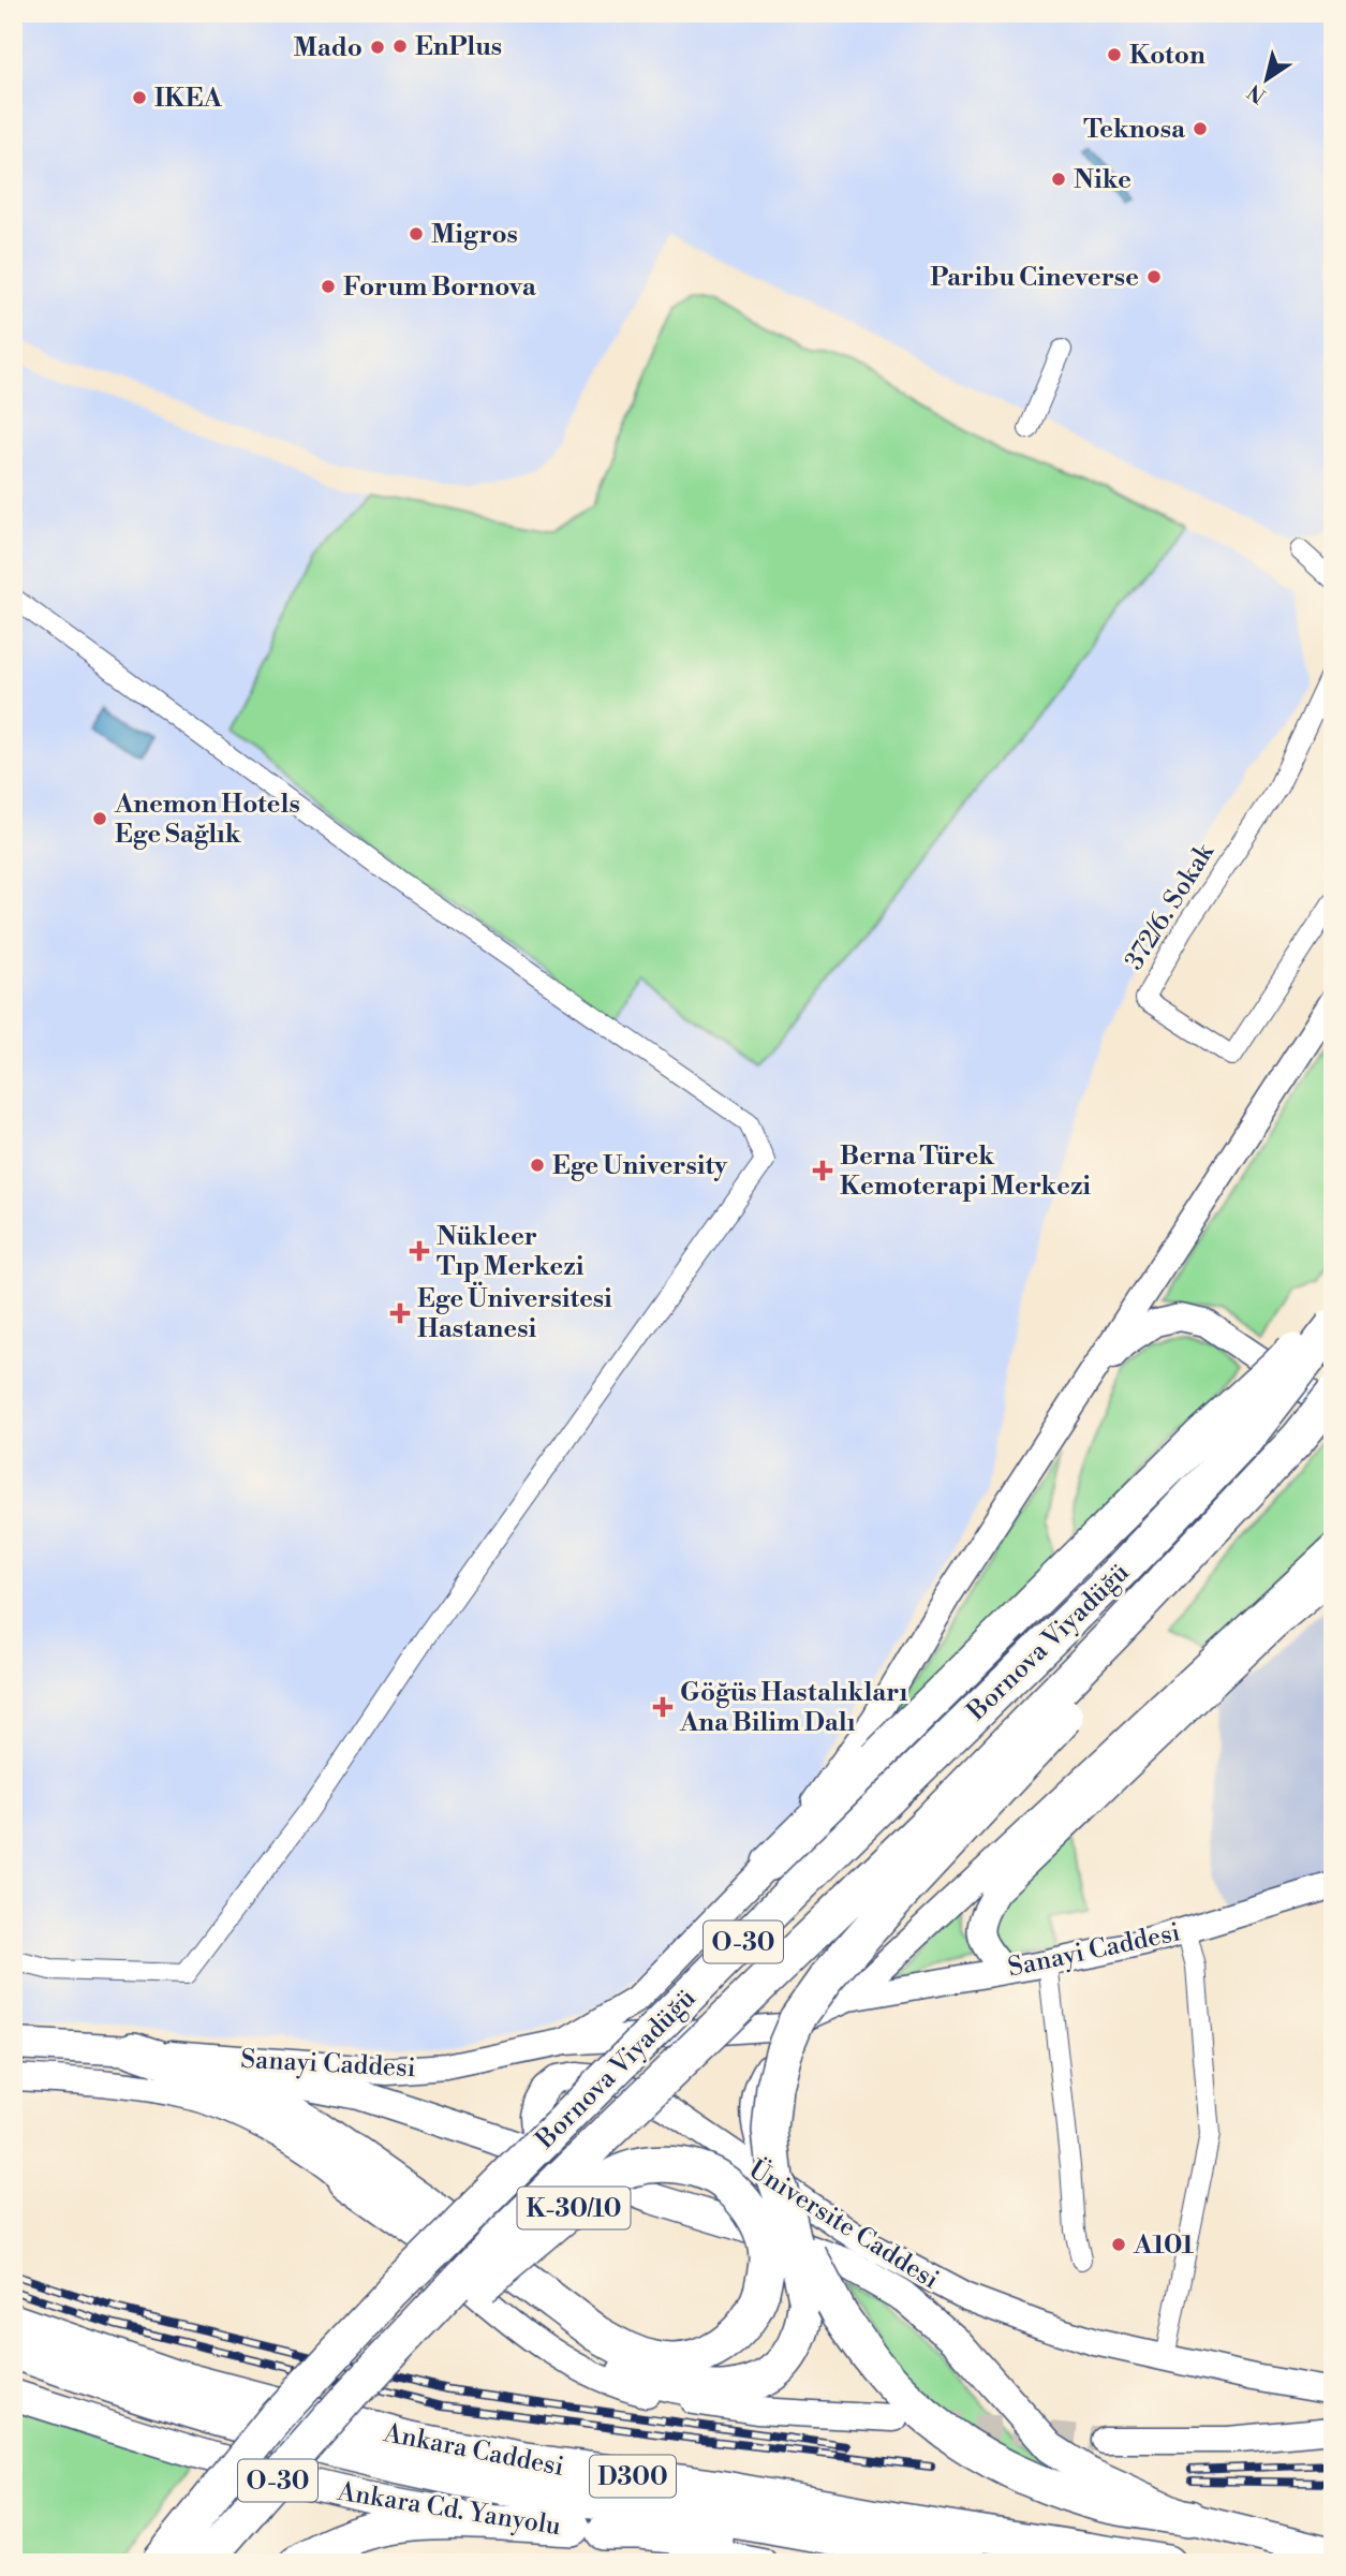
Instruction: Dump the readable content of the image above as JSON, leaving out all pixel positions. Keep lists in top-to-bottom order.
{
  "streets": {
    "highway": [
      "Bornova Viyadüğü",
      "O-30",
      "K-30/10",
      "Ankara Caddesi",
      "D300"
    ],
    "main road": ["Sanayi Caddesi", "Üniversite Caddesi", "Ankara Cd. Yanyolu"],
    "street": ["372/6. Sokak"]
  },
  "crossings": [
    ["Bornova Viyadüğü", "O-30"],
    ["Bornova Viyadüğü", "K-30/10"],
    ["O-30", "Üniversite Caddesi"],
    ["Sanayi Caddesi", "K-30/10"]
  ],
  "places": {
    "other": [
      "EnPlus",
      "Mado",
      "Koton",
      "IKEA",
      "Teknosa",
      "Nike",
      "Migros",
      "Paribu Cineverse",
      "Forum Bornova",
      "Anemon Hotels Ege Sağlık",
      "Ege University",
      "A101"
    ],
    "health": [
      "Berna Türek Kemoterapi Merkezi",
      "Nükleer Tıp Merkezi",
      "Ege Üniversitesi Hastanesi",
      "Göğüs Hastalıkları Ana Bilim Dalı"
    ]
  },
  "north": "bottom left"
}
